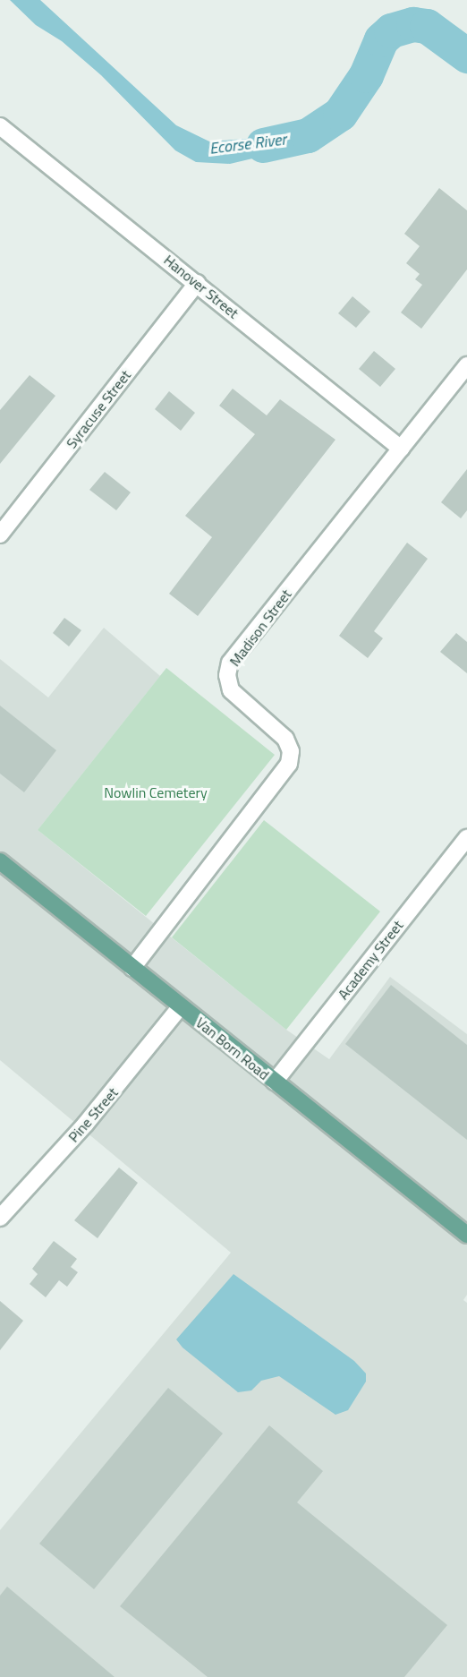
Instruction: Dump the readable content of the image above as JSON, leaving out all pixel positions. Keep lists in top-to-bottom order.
{
  "streets": {
    "main road": ["Van Born Road"],
    "street": [
      "Hanover Street",
      "Syracuse Street",
      "Madison Street",
      "Academy Street",
      "Pine Street"
    ]
  },
  "crossings": [
    ["Hanover Street", "Syracuse Street"],
    ["Hanover Street", "Madison Street"],
    ["Madison Street", "Van Born Road"],
    ["Academy Street", "Van Born Road"],
    ["Van Born Road", "Pine Street"]
  ],
  "water": ["Ecorse River"],
  "parks": ["Nowlin Cemetery"]
}
